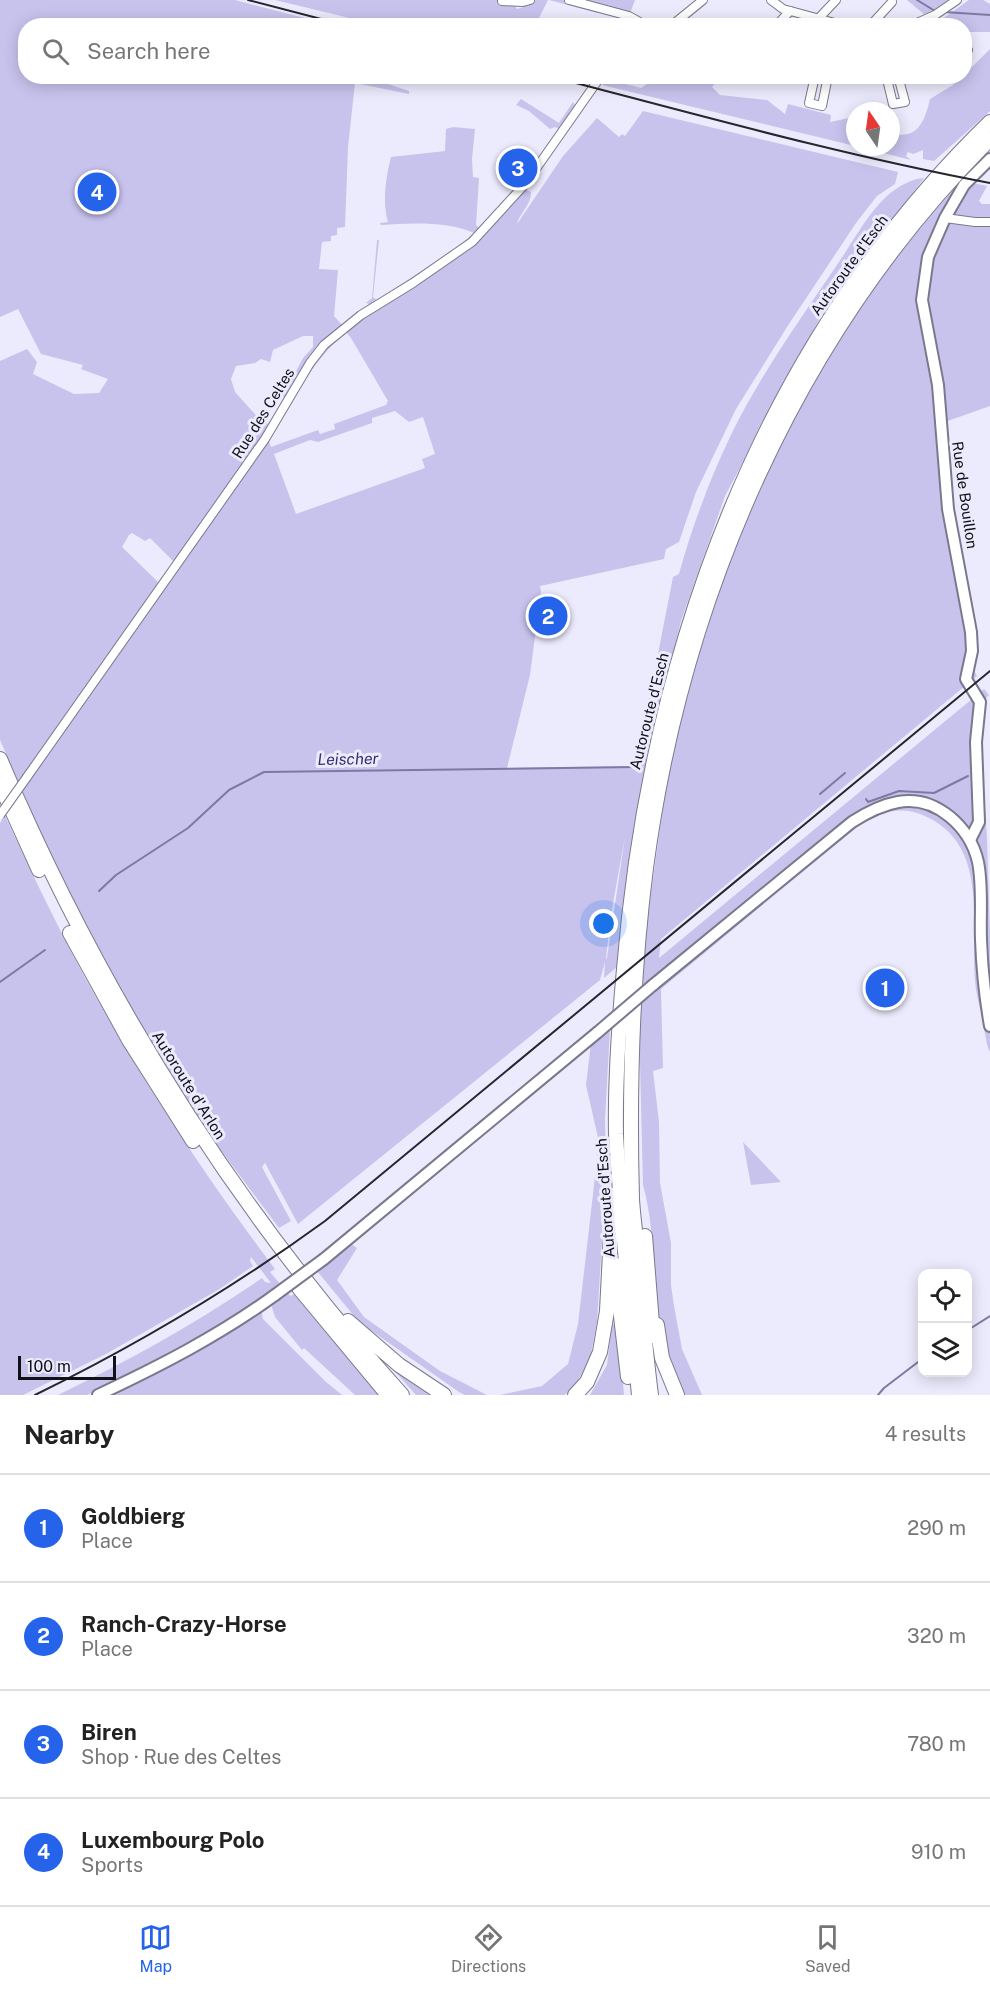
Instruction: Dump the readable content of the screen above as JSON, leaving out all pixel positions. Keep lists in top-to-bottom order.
{
  "streets": {
    "highway": ["Autoroute d'Esch", "Autoroute d'Arlon"],
    "main road": ["Rue de Bouillon"],
    "street": ["Rue des Celtes"]
  },
  "water": ["Leischer"],
  "scale_bar": "100 m",
  "north": "top",
  "page": {
    "search": "Search here",
    "pins": [
      "3",
      "4",
      "2",
      "1"
    ],
    "scale": "100 m",
    "heading": ["Nearby", "4 results"],
    "list": [
      {
        "mark": "1",
        "name": "Goldbierg",
        "note": "Place",
        "value": "290 m"
      },
      {
        "mark": "2",
        "name": "Ranch-Crazy-Horse",
        "note": "Place",
        "value": "320 m"
      },
      {
        "mark": "3",
        "name": "Biren",
        "note": "Shop · Rue des Celtes",
        "value": "780 m"
      },
      {
        "mark": "4",
        "name": "Luxembourg Polo",
        "note": "Sports",
        "value": "910 m"
      }
    ],
    "nav": ["Map", "Directions", "Saved"]
  }
}
